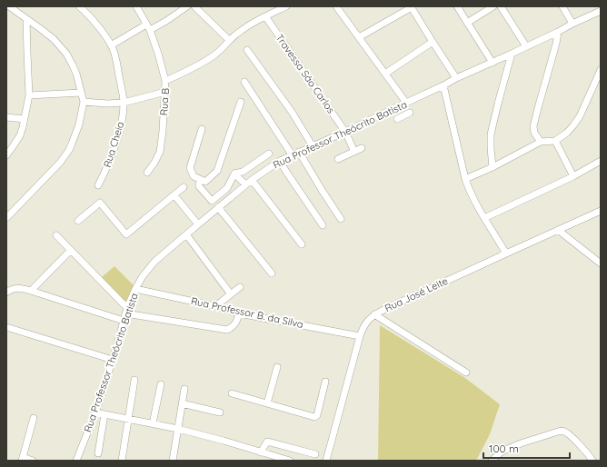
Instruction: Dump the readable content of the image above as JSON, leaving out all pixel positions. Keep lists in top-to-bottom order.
{
  "streets": {
    "street": [
      "Travessa Sáo Carlos",
      "Rua B",
      "Rua Professor Theócrito Batista",
      "Rua Cheia",
      "Rua José Leite",
      "Rua Professor B. da Silva"
    ]
  },
  "crossings": [
    ["Travessa Sáo Carlos", "Rua Professor Theócrito Batista"],
    ["Rua Professor Theócrito Batista", "Rua Professor B. da Silva"],
    ["Rua José Leite", "Rua Professor B. da Silva"]
  ],
  "scale_bar": "100 m"
}
